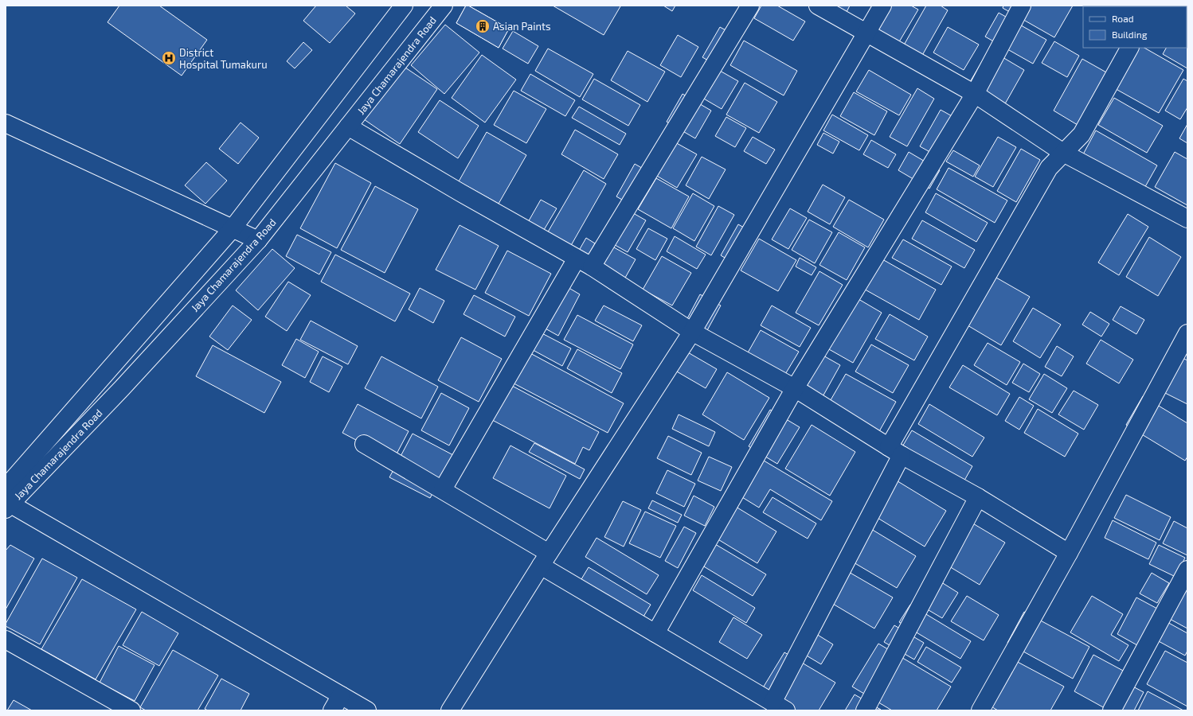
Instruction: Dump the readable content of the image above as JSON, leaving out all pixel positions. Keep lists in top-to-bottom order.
{
  "streets": {
    "street": ["Jaya Chamarajendra Road"]
  },
  "places": {
    "building": ["Asian Paints"],
    "hospital": ["District Hospital Tumakuru"]
  },
  "legend": ["Road", "Building"]
}
